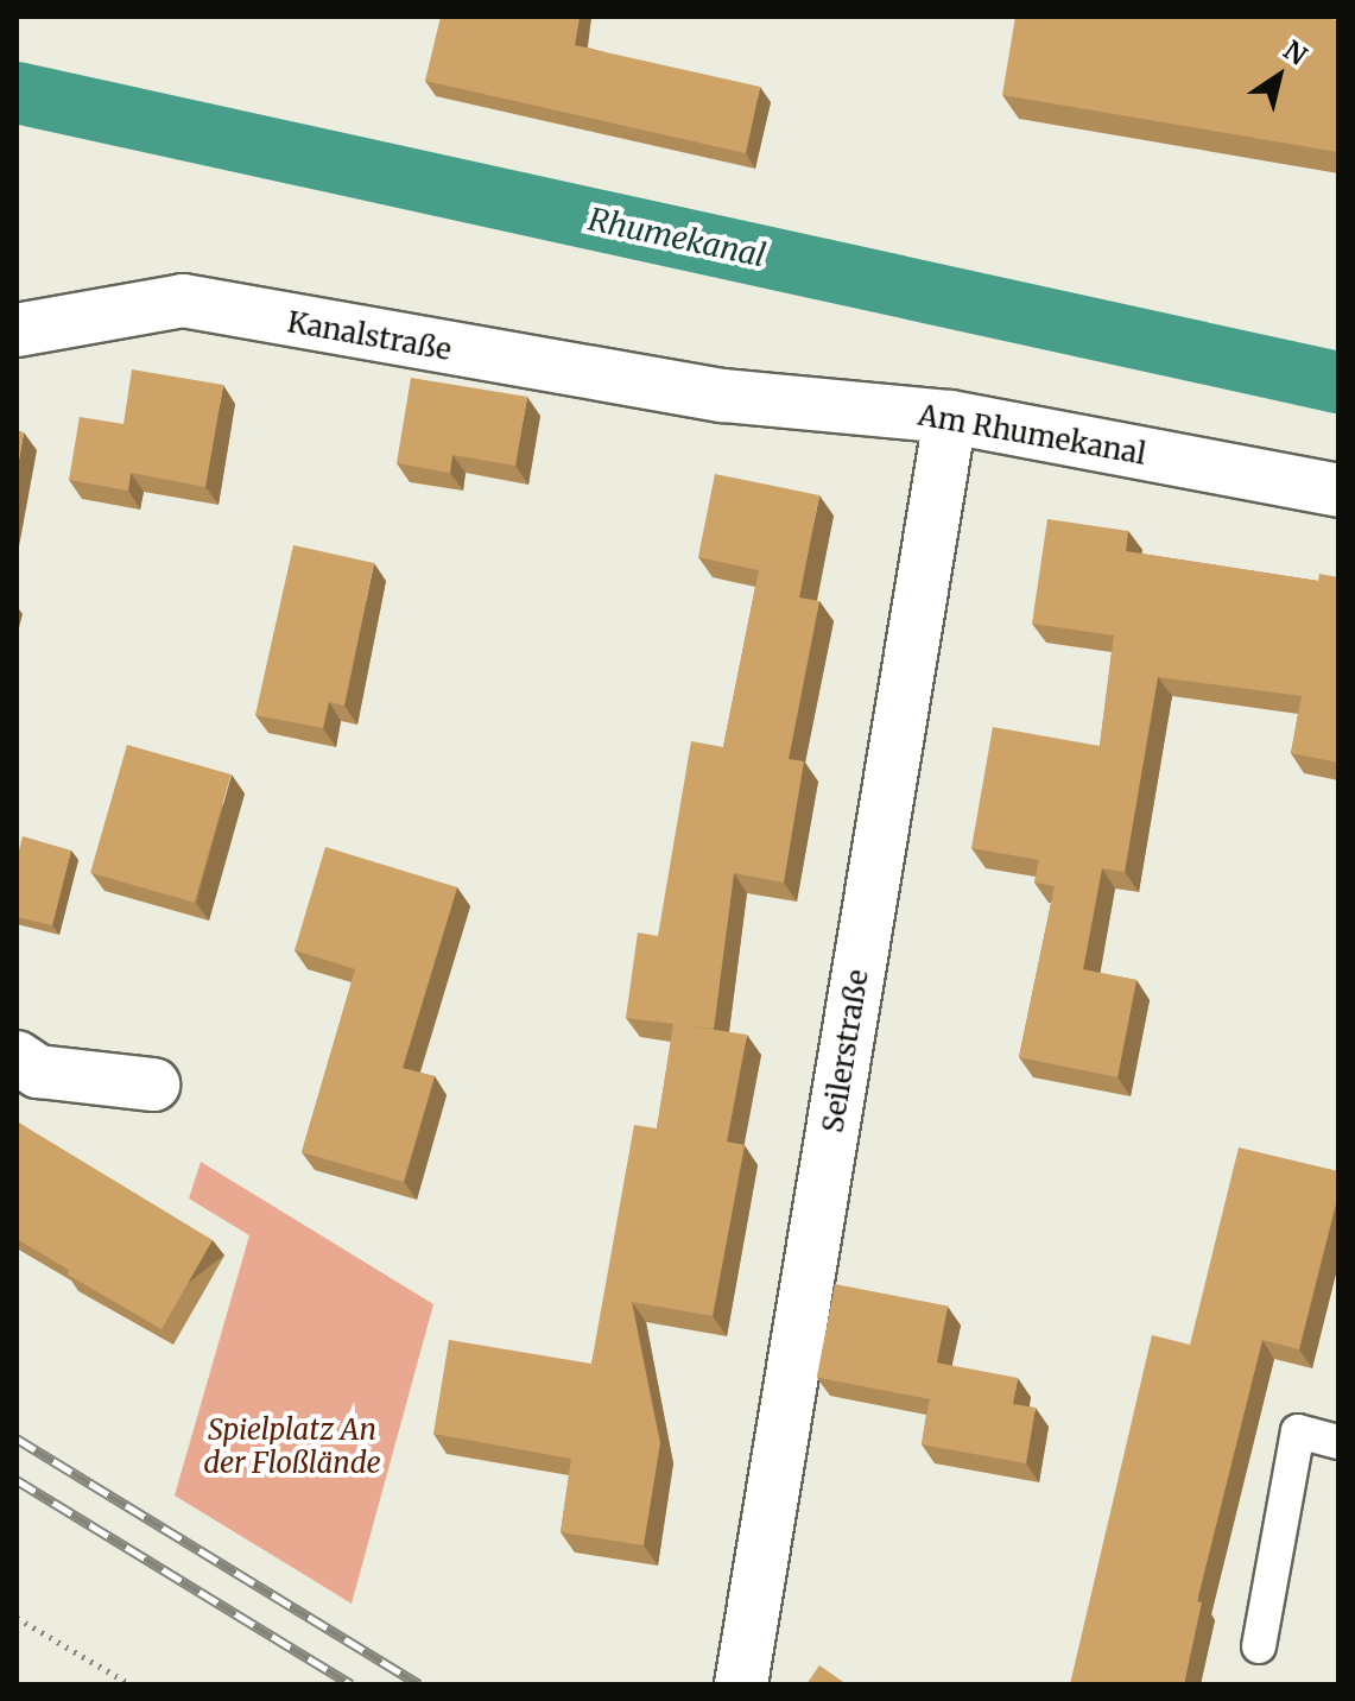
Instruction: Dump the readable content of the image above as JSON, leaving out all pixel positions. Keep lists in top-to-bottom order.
{
  "streets": {
    "street": ["Kanalstraße", "Am Rhumekanal", "Seilerstraße"]
  },
  "crossings": [
    ["Kanalstraße", "Am Rhumekanal"],
    ["Am Rhumekanal", "Seilerstraße"]
  ],
  "water": ["Rhumekanal"],
  "parks": ["Spielplatz An der Floßlände"],
  "north": "top right"
}
